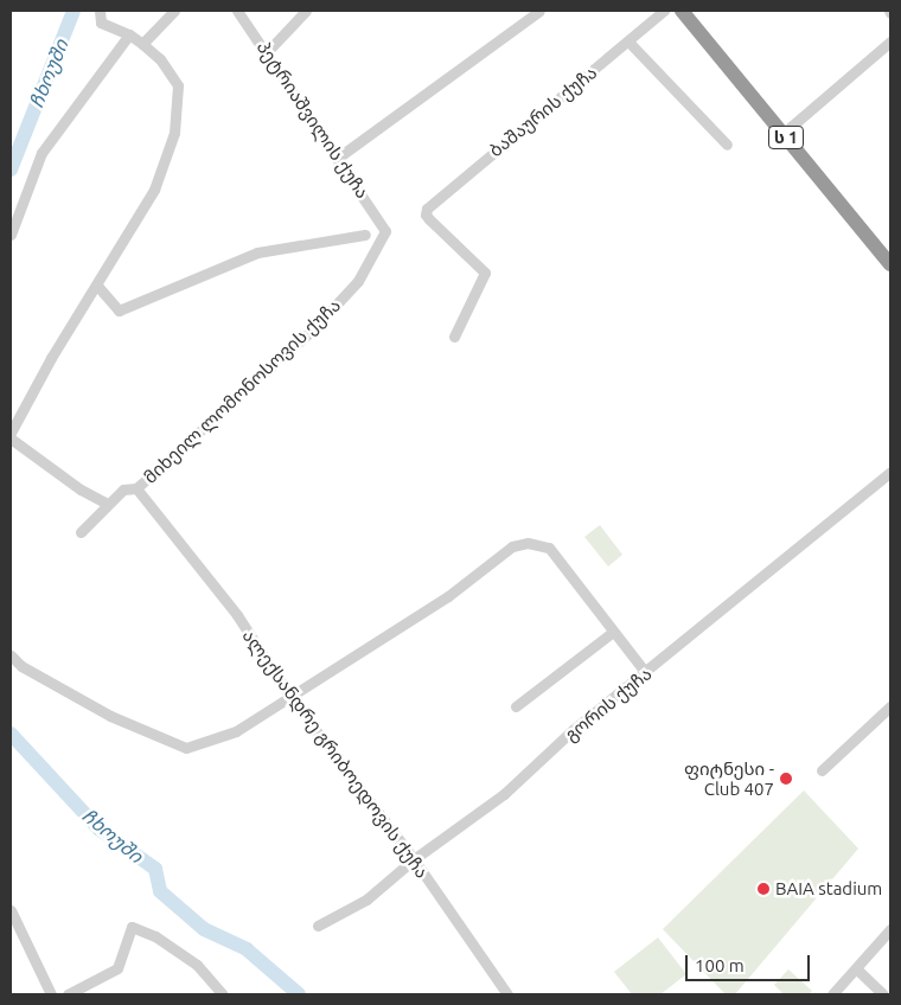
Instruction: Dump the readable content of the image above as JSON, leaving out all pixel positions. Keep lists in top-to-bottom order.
{
  "streets": {
    "highway": ["ს 1"],
    "street": [
      "ბაშაურის ქუჩა",
      "პეტრიაშვილის ქუჩა",
      "მიხეილ ლომონოსოვის ქუჩა",
      "გორის ქუჩა",
      "ალექსანდრე გრიბოედოვის ქუჩა"
    ]
  },
  "crossings": [
    ["პეტრიაშვილის ქუჩა", "მიხეილ ლომონოსოვის ქუჩა"],
    ["მიხეილ ლომონოსოვის ქუჩა", "ალექსანდრე გრიბოედოვის ქუჩა"],
    ["გორის ქუჩა", "ალექსანდრე გრიბოედოვის ქუჩა"]
  ],
  "water": ["ჩხოუში"],
  "places": ["ფიტნესი - Club 407", "BAIA stadium"],
  "scale_bar": "100 m"
}
